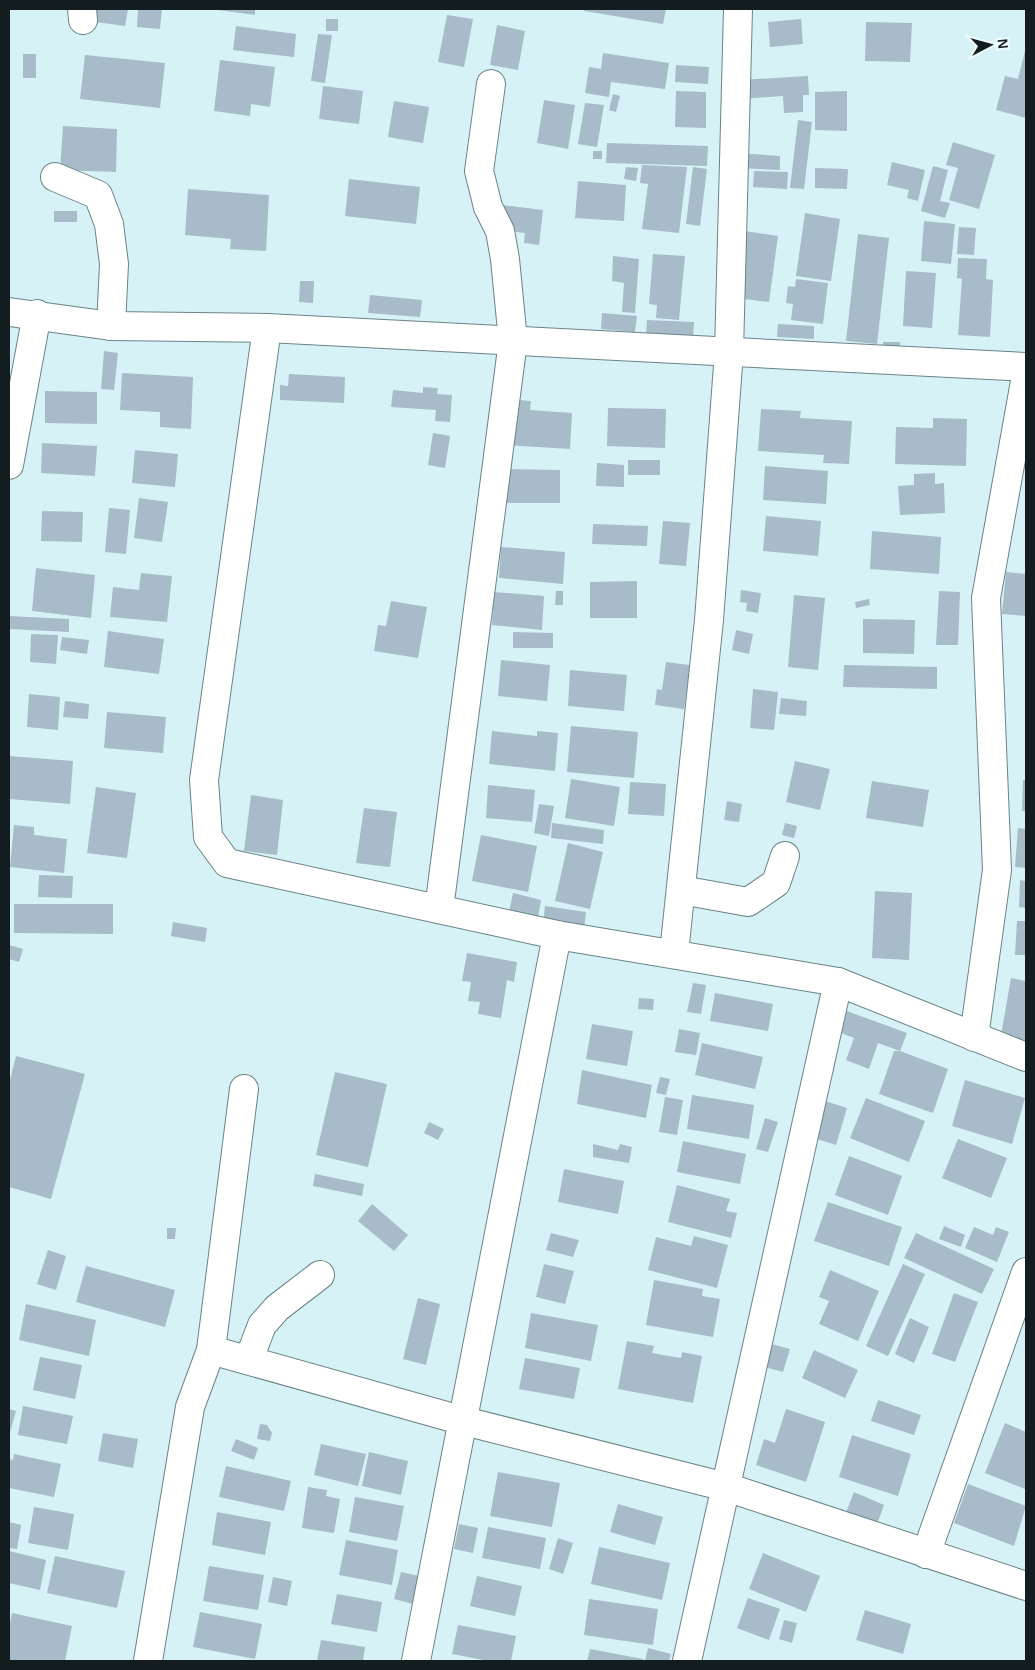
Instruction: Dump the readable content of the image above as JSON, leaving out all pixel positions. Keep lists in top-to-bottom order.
{
  "north": "right"
}
